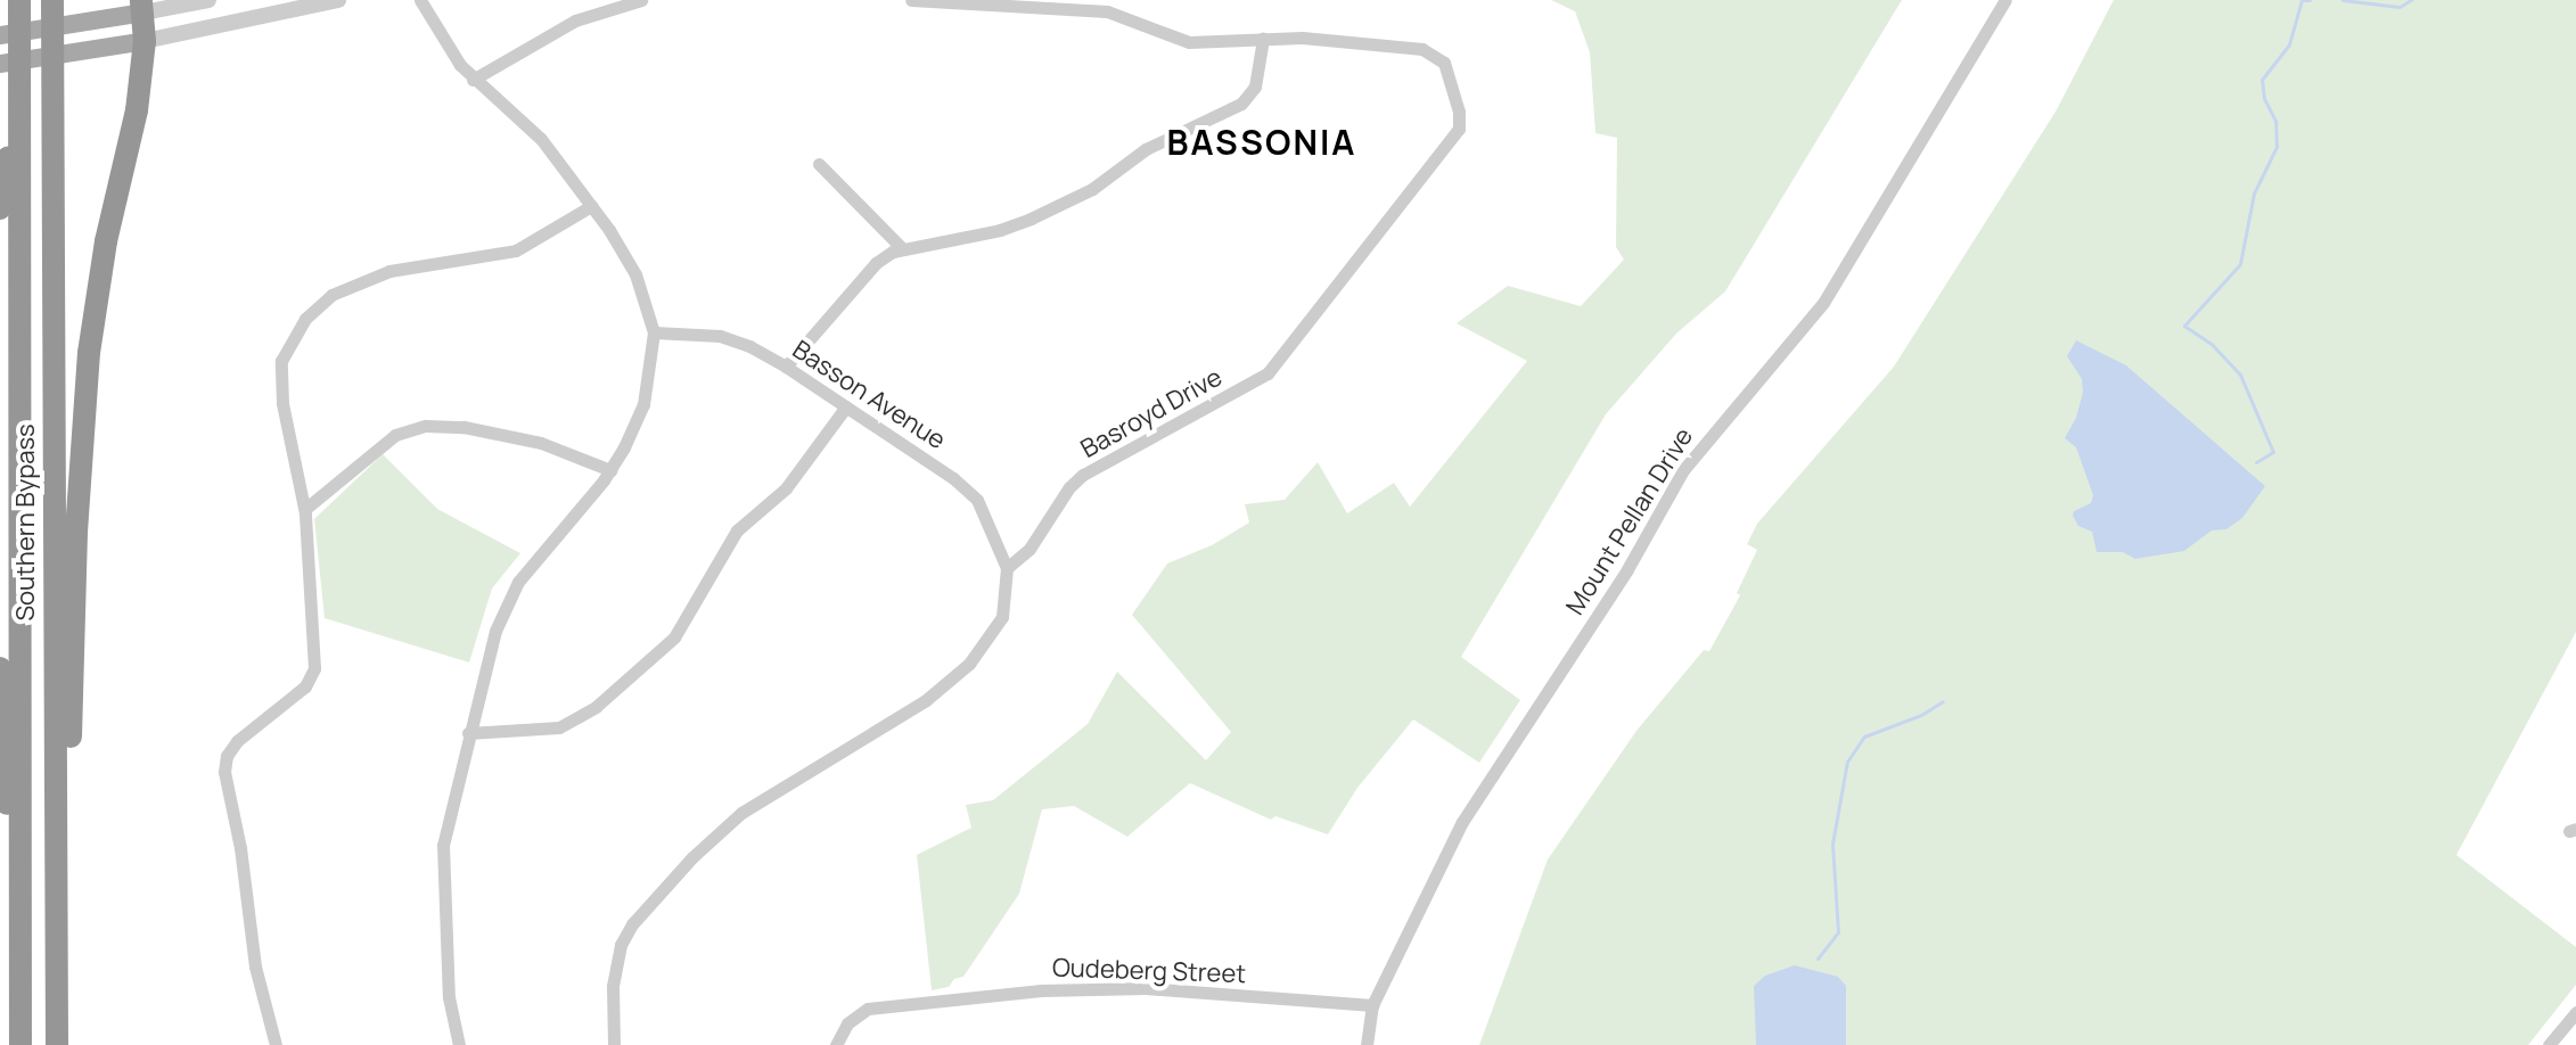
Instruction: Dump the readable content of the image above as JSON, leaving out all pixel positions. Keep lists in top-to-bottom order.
{
  "streets": {
    "highway": ["Southern Bypass"],
    "street": [
      "Basson Avenue",
      "Basroyd Drive",
      "Mount Pellan Drive",
      "Oudeberg Street"
    ]
  },
  "crossings": [
    ["Basson Avenue", "Basroyd Drive"],
    ["Mount Pellan Drive", "Oudeberg Street"]
  ],
  "districts": ["BASSONIA"]
}
